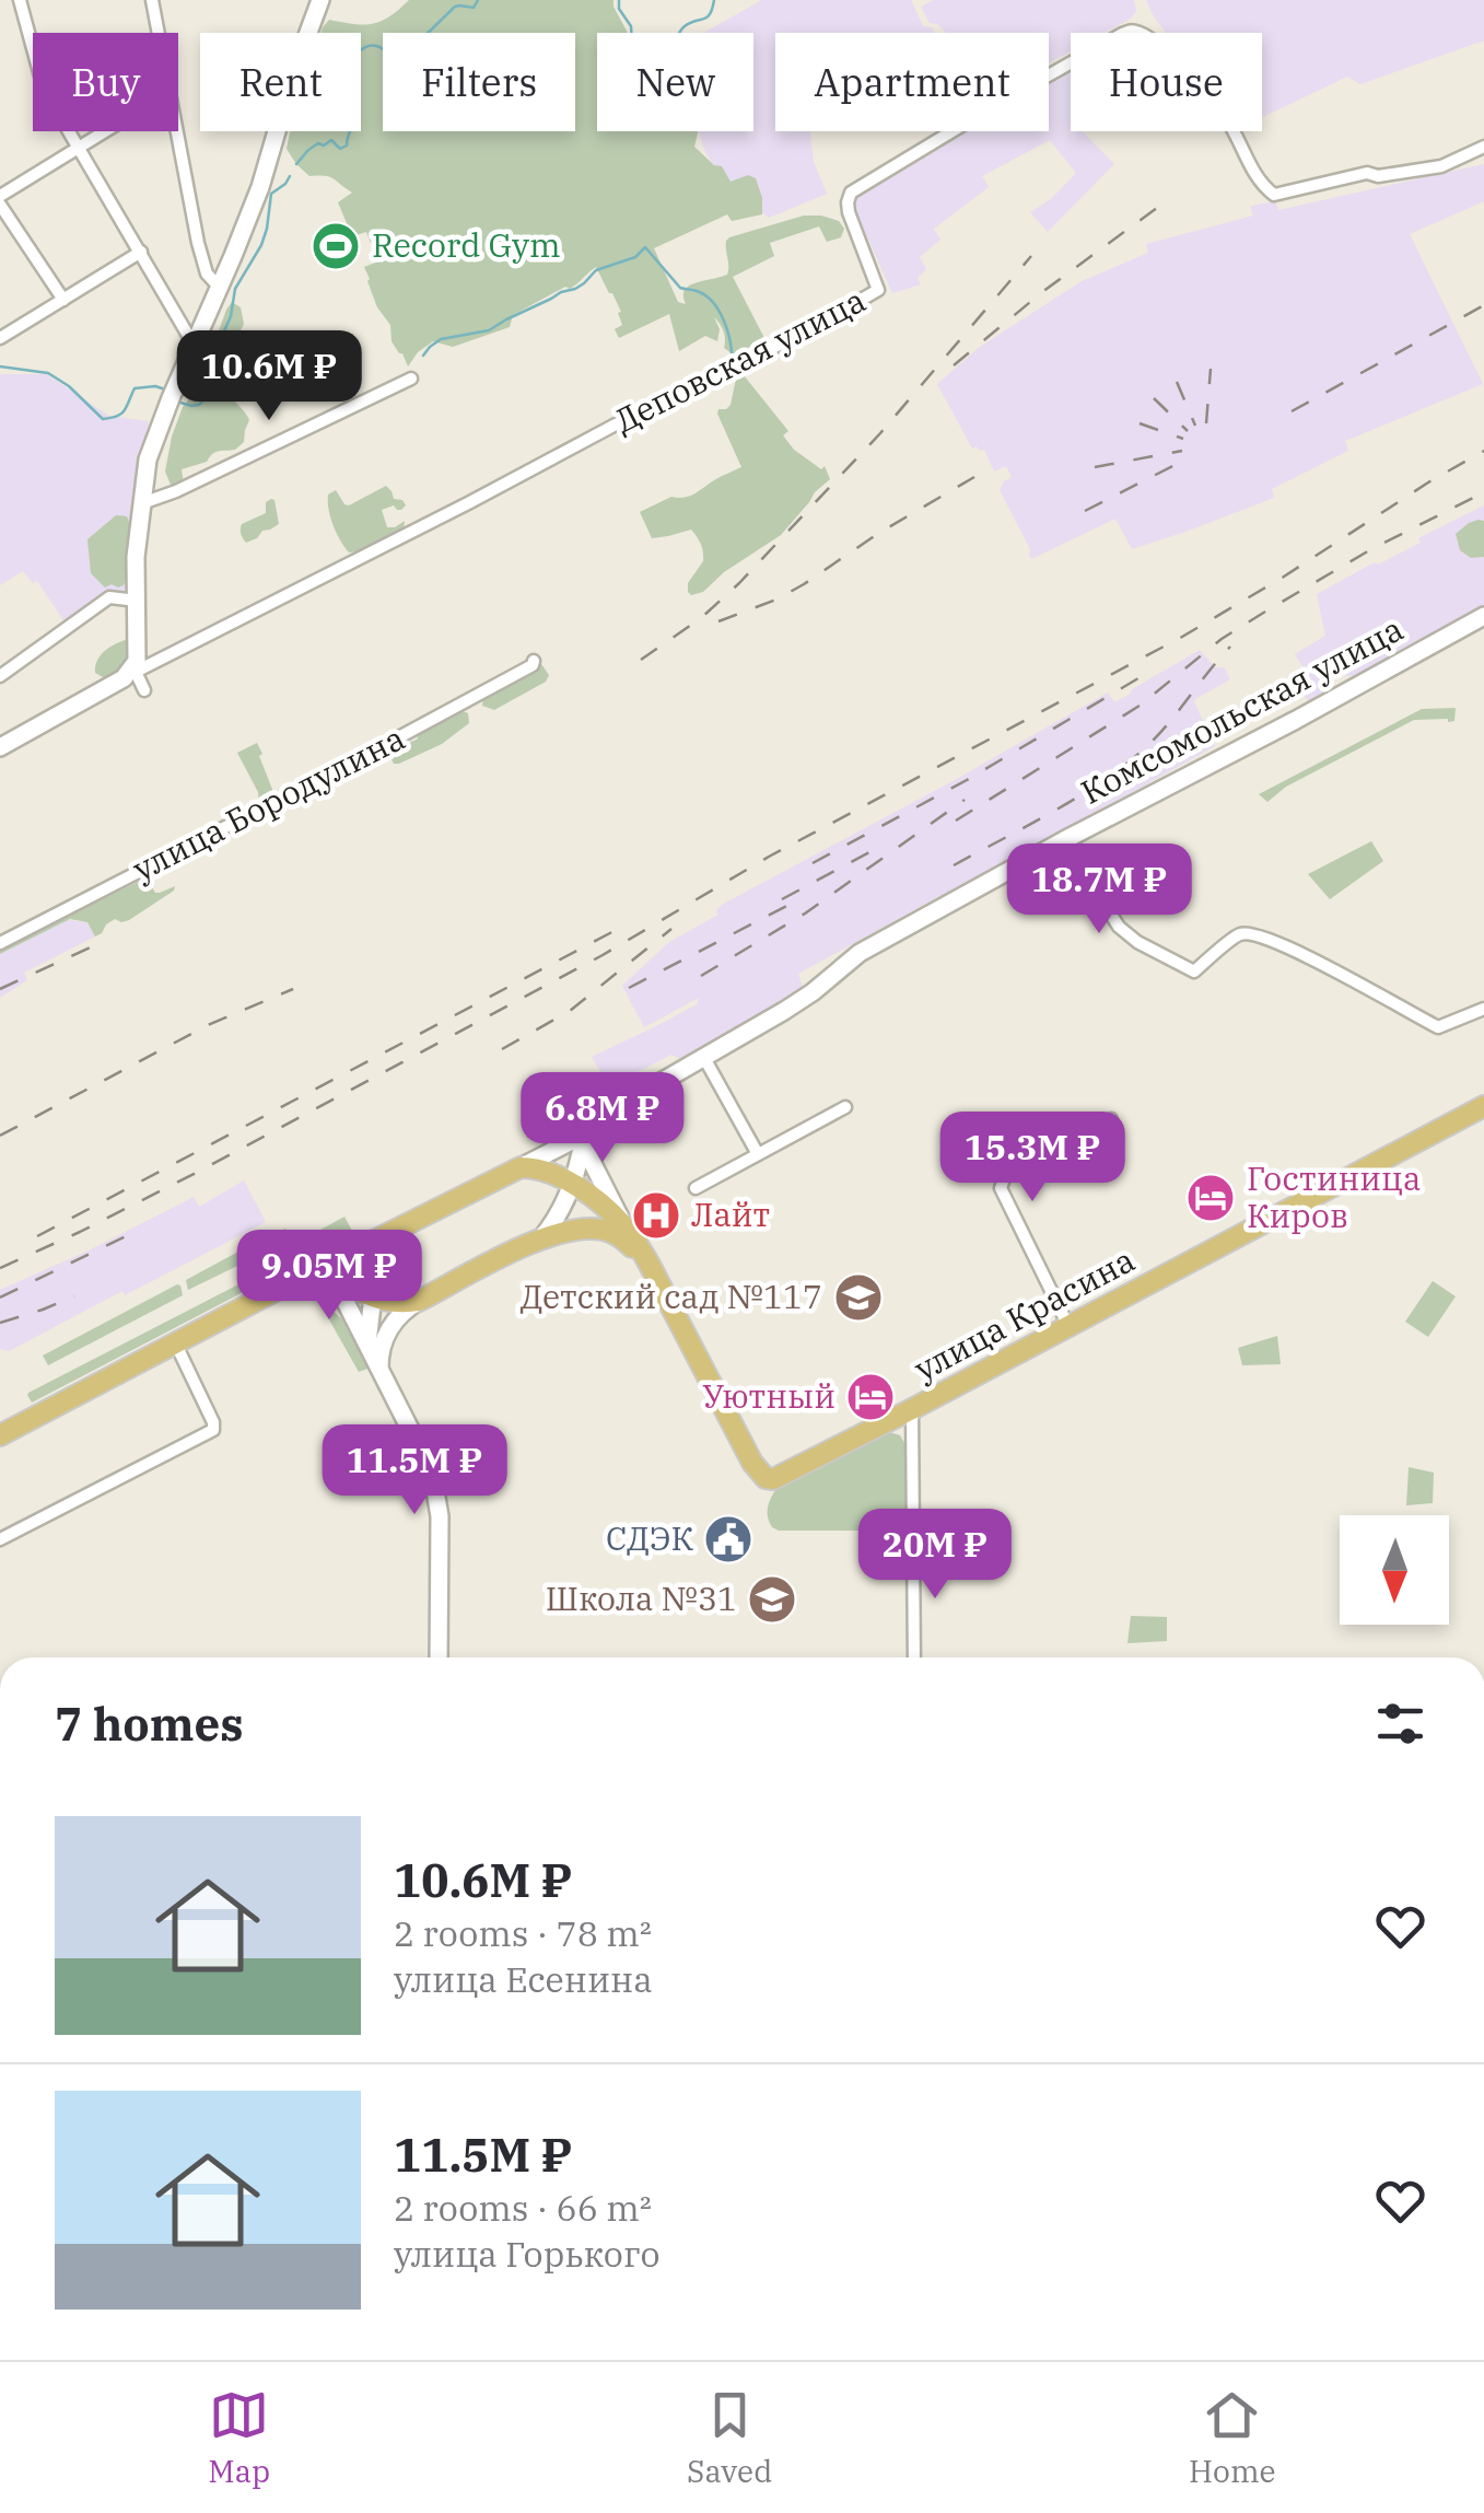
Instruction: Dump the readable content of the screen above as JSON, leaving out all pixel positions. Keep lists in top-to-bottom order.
{
  "streets": {
    "main road": ["Деповская улица", "Комсомольская улица", "улица Красина"],
    "street": ["улица Бородулина"]
  },
  "places": {
    "sports": ["Record Gym"],
    "hotel": ["Гостиница Киров", "Уютный"],
    "hospital": ["Лайт"],
    "school or university": ["Детский сад №117", "Школа №31"],
    "public building": ["СДЭК"]
  },
  "north": "bottom",
  "page": {
    "chip": [
      "Buy",
      "Rent",
      "Filters",
      "New",
      "Apartment",
      "House"
    ],
    "price": [
      "10.6M ₽",
      "18.7M ₽",
      "6.8M ₽",
      "15.3M ₽",
      "9.05M ₽",
      "11.5M ₽",
      "20M ₽"
    ],
    "heading": "7 homes",
    "list": [
      {
        "name": "10.6M ₽",
        "note": "2 rooms · 78 m² · улица Есенина"
      },
      {
        "name": "11.5M ₽",
        "note": "2 rooms · 66 m² · улица Горького"
      }
    ],
    "tabs": ["Map", "Saved", "Home"]
  }
}
